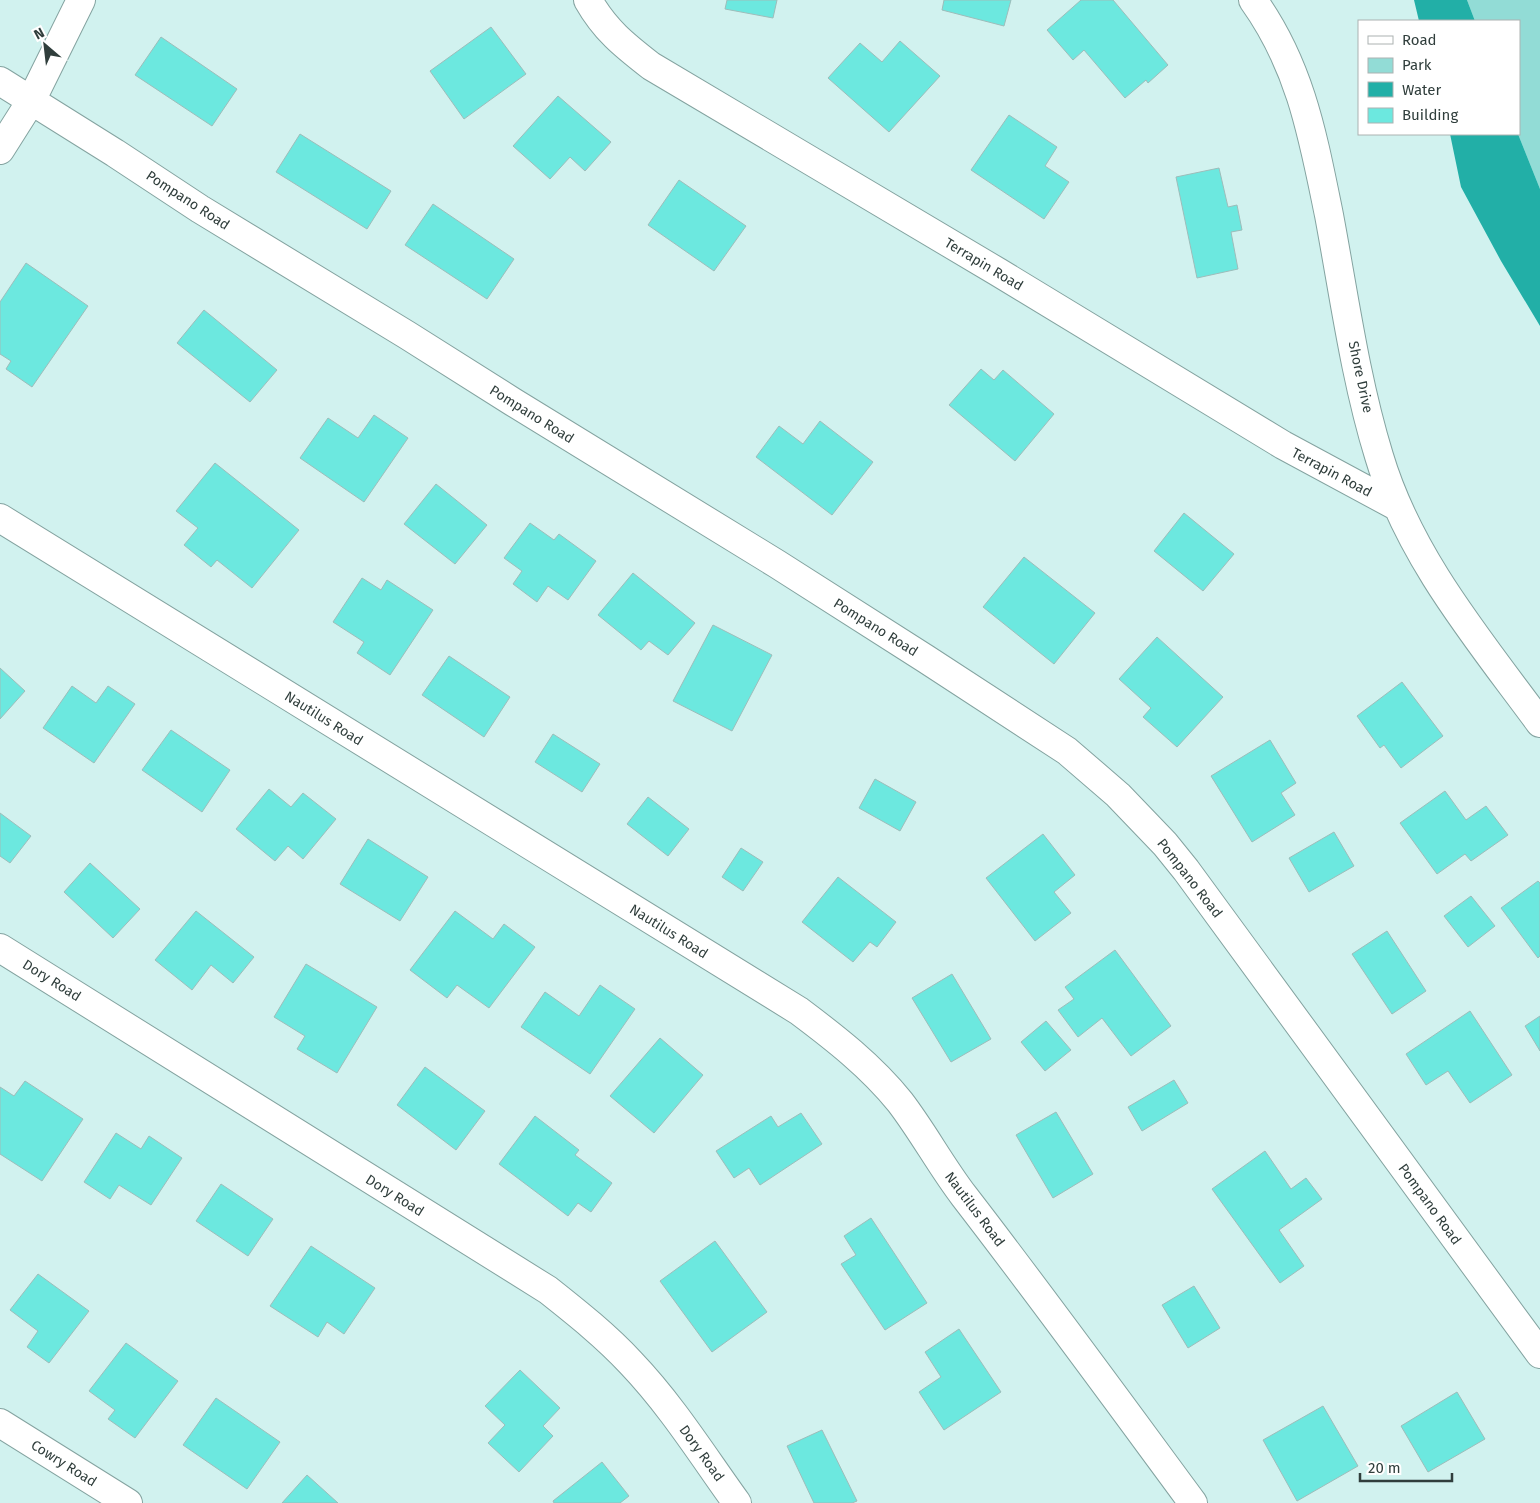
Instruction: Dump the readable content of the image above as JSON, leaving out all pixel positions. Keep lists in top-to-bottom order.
{
  "streets": {
    "street": [
      "Pompano Road",
      "Terrapin Road",
      "Shore Drive",
      "Nautilus Road",
      "Dory Road",
      "Cowry Road"
    ]
  },
  "crossings": [
    ["Terrapin Road", "Shore Drive"]
  ],
  "legend": [
    "Road",
    "Park",
    "Water",
    "Building"
  ],
  "scale_bar": "20 m",
  "north": "top left"
}
